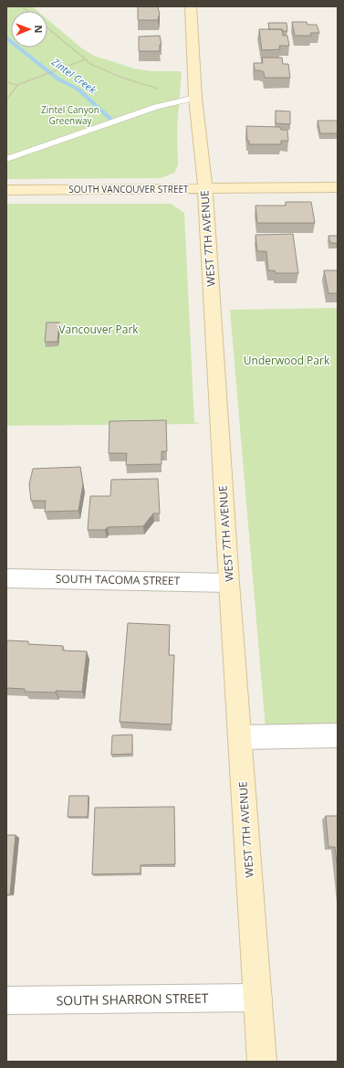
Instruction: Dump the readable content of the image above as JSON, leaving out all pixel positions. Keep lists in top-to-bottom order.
{
  "streets": {
    "street": [
      "SOUTH VANCOUVER STREET",
      "WEST 7TH AVENUE",
      "SOUTH TACOMA STREET",
      "SOUTH SHARRON STREET"
    ]
  },
  "crossings": [
    ["SOUTH VANCOUVER STREET", "WEST 7TH AVENUE"],
    ["WEST 7TH AVENUE", "SOUTH TACOMA STREET"],
    ["WEST 7TH AVENUE", "SOUTH SHARRON STREET"]
  ],
  "water": ["Zintel Creek"],
  "parks": ["Zintel Canyon Greenway", "Vancouver Park", "Underwood Park"],
  "north": "right"
}
